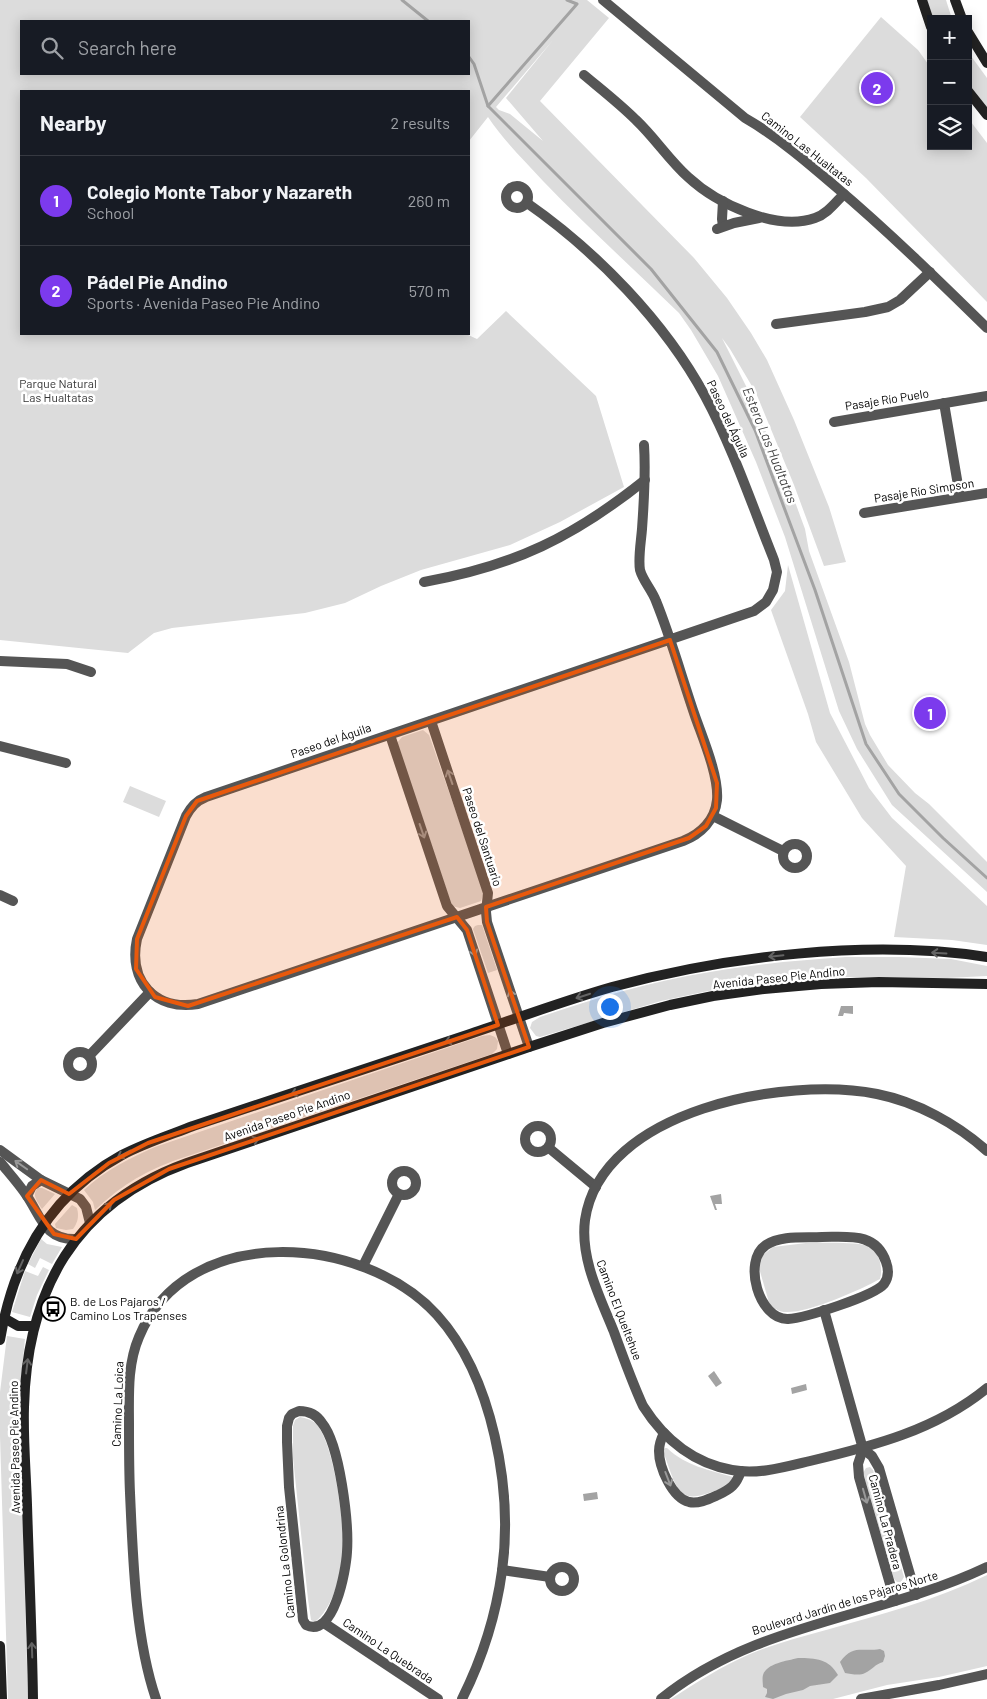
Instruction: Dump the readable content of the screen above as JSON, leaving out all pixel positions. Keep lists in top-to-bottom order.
{
  "streets": {
    "main road": ["Avenida Paseo Pie Andino"],
    "street": [
      "Camino Las Hualtatas",
      "Pasaje Río Puelo",
      "Paseo del Águila",
      "Pasaje Río Simpson",
      "Paseo del Santuario",
      "Camino El Queltehue",
      "Camino La Loica",
      "Camino La Pradera",
      "Camino La Golondrina",
      "Boulevard Jardín de los Pájaros Norte",
      "Camino La Quebrada"
    ]
  },
  "crossings": [
    ["Pasaje Río Puelo", "Pasaje Río Simpson"],
    ["Paseo del Águila", "Paseo del Santuario"],
    ["Paseo del Santuario", "Avenida Paseo Pie Andino"],
    ["Camino El Queltehue", "Camino La Pradera"],
    ["Camino La Pradera", "Boulevard Jardín de los Pájaros Norte"],
    ["Camino La Golondrina", "Camino La Quebrada"]
  ],
  "water": ["Estero Las Hualtatas"],
  "parks": ["Parque Natural Las Hualtatas"],
  "places": {
    "bus stop": ["B. de Los Pajaros / Camino Los Trapenses"]
  },
  "page": {
    "map_buttons": ["+", "−"],
    "search": "Search here",
    "pins": ["2", "1"],
    "heading": ["Nearby", "2 results"],
    "list": [
      {
        "mark": "1",
        "name": "Colegio Monte Tabor y Nazareth",
        "note": "School",
        "value": "260 m"
      },
      {
        "mark": "2",
        "name": "Pádel Pie Andino",
        "note": "Sports · Avenida Paseo Pie Andino",
        "value": "570 m"
      }
    ]
  }
}
